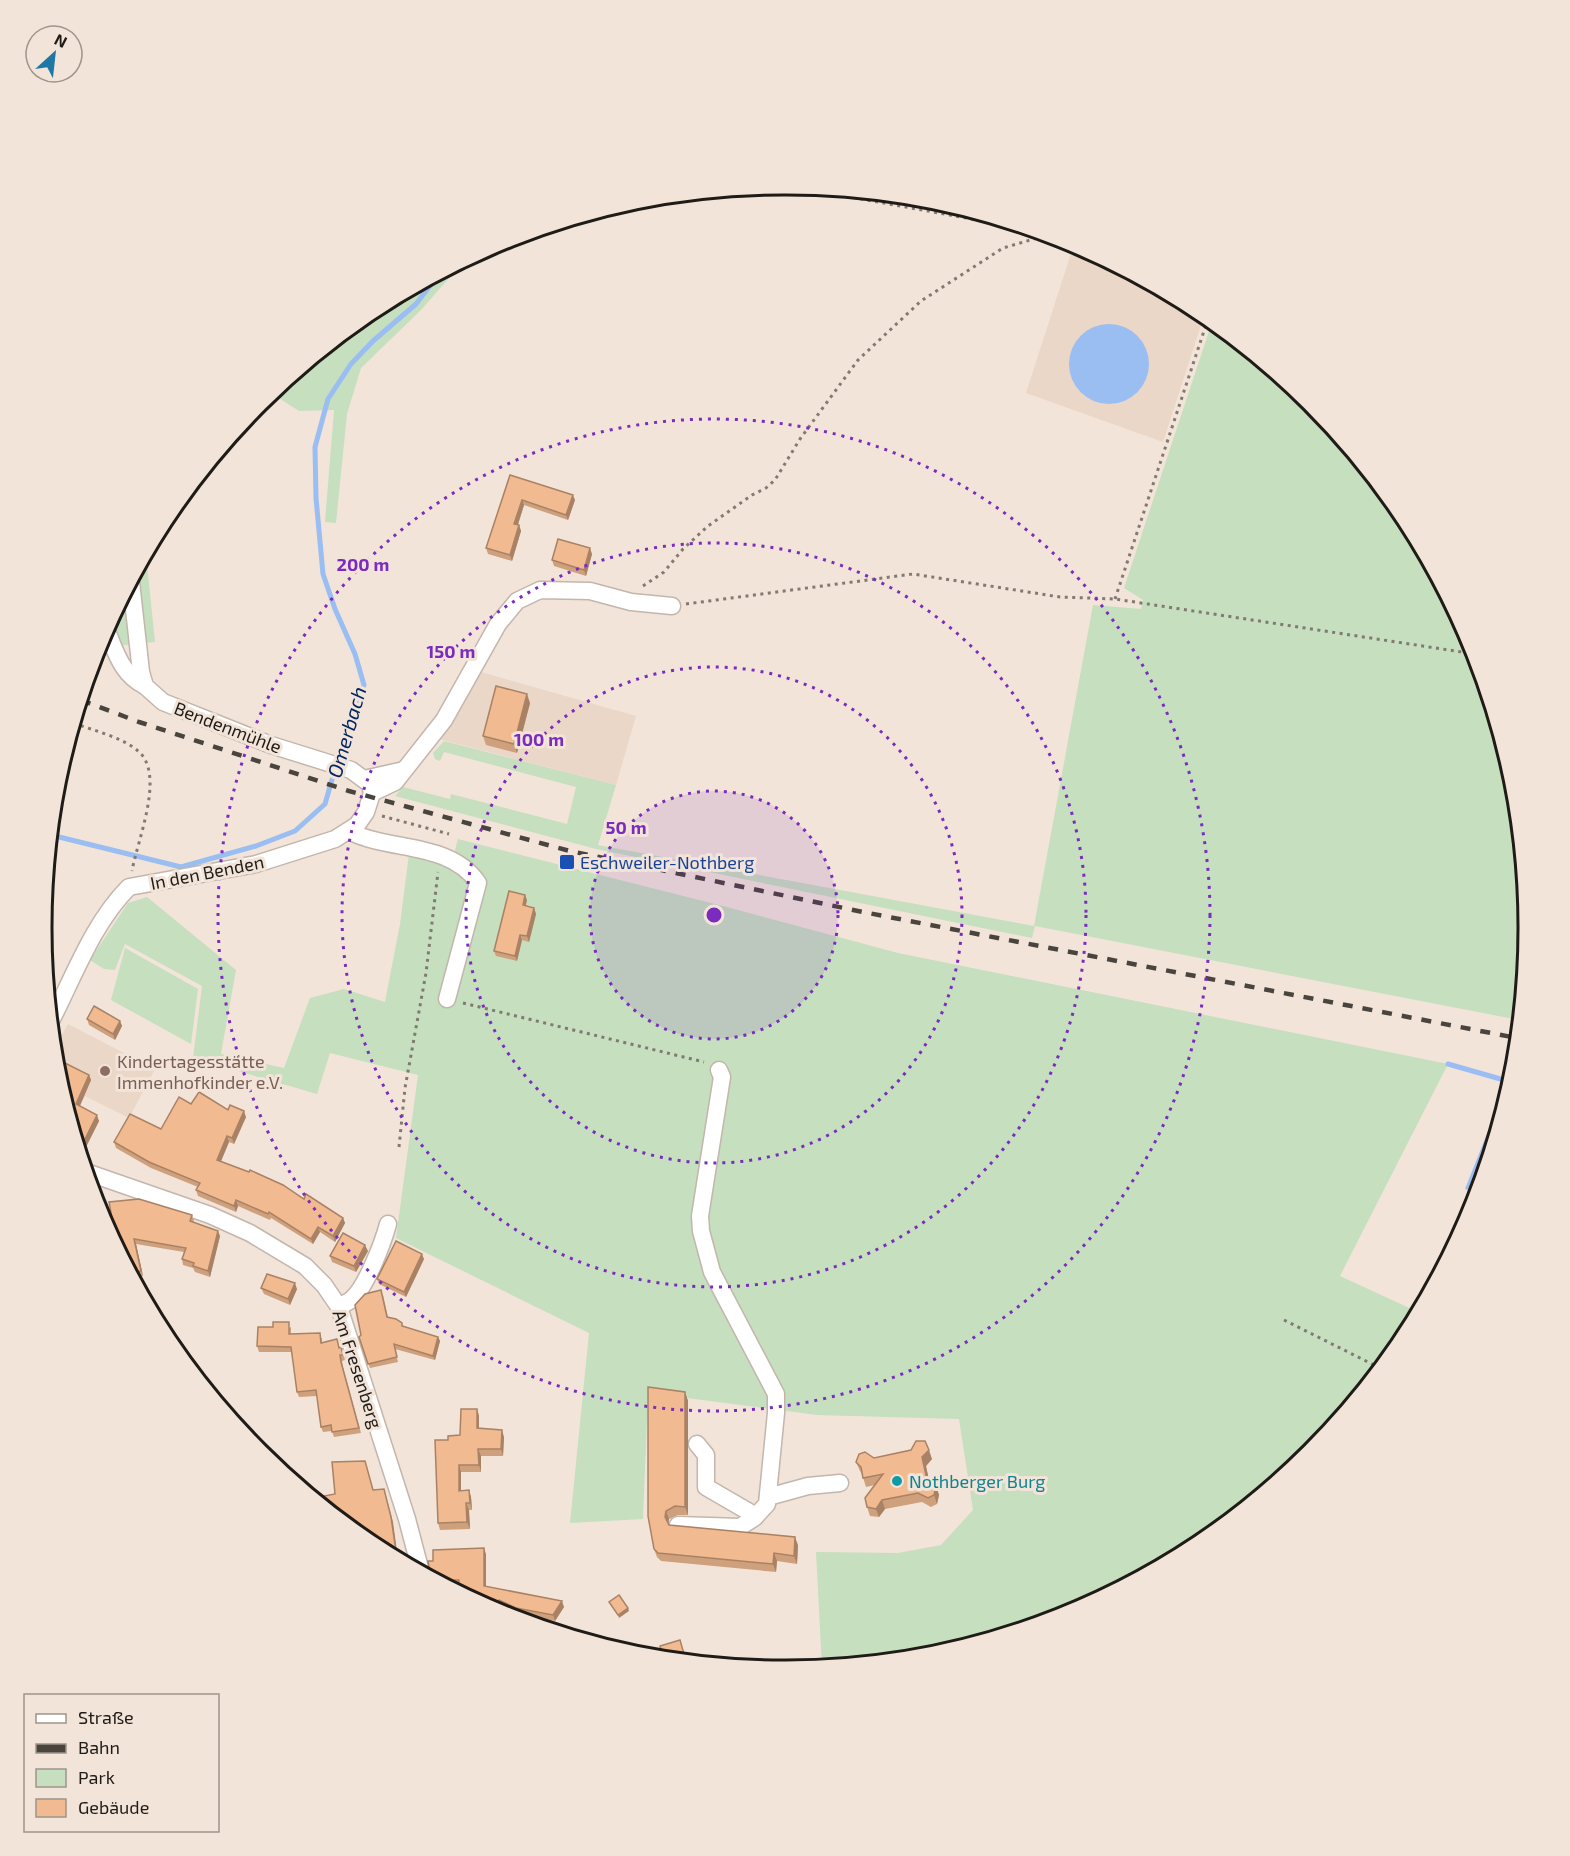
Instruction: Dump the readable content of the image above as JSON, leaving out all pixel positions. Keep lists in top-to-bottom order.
{
  "streets": {
    "street": ["Bendenmühle", "In den Benden", "Am Fresenberg"]
  },
  "water": ["Omerbach"],
  "places": {
    "transit": ["Eschweiler-Nothberg"],
    "other": ["Kindertagesstätte Immenhofkinder e.V.", "Nothberger Burg"]
  },
  "legend": [
    "Straße",
    "Bahn",
    "Park",
    "Gebäude"
  ],
  "north": "top right",
  "rings": [
    "200 m",
    "150 m",
    "100 m",
    "50 m"
  ]
}
